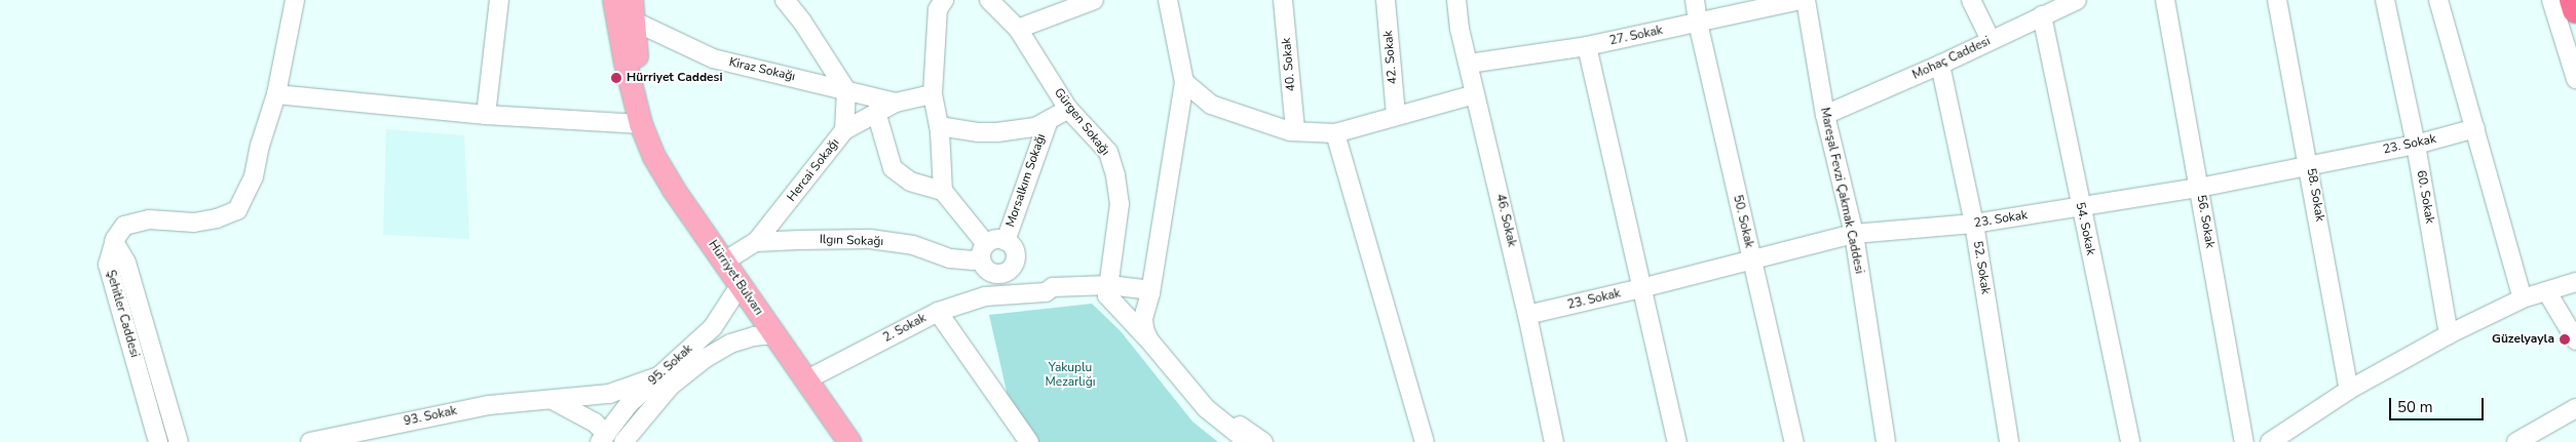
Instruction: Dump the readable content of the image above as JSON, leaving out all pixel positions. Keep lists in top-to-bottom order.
{
  "streets": {
    "main road": ["Hürriyet Bulvarı"],
    "street": [
      "27. Sokak",
      "42. Sokak",
      "Mohaç Caddesi",
      "40. Sokak",
      "Kiraz Sokağı",
      "Gürgen Sokağı",
      "23. Sokak",
      "Hercai Sokağı",
      "Morsalkım Sokağı",
      "Mareşal Fevzi Çakmak Caddesi",
      "58. Sokak",
      "60. Sokak",
      "46. Sokak",
      "50. Sokak",
      "56. Sokak",
      "54. Sokak",
      "Ilgın Sokağı",
      "52. Sokak",
      "Şehitler Caddesi",
      "2. Sokak",
      "95. Sokak",
      "93. Sokak"
    ]
  },
  "crossings": [
    ["27. Sokak", "46. Sokak"],
    ["27. Sokak", "50. Sokak"],
    ["Mohaç Caddesi", "Mareşal Fevzi Çakmak Caddesi"],
    ["Mohaç Caddesi", "54. Sokak"],
    ["Mohaç Caddesi", "52. Sokak"],
    ["Kiraz Sokağı", "Hercai Sokağı"],
    ["Kiraz Sokağı", "Hürriyet Bulvarı"],
    ["Gürgen Sokağı", "2. Sokak"],
    ["23. Sokak", "Mareşal Fevzi Çakmak Caddesi"],
    ["23. Sokak", "58. Sokak"],
    ["23. Sokak", "60. Sokak"],
    ["23. Sokak", "46. Sokak"],
    ["23. Sokak", "50. Sokak"],
    ["23. Sokak", "56. Sokak"],
    ["23. Sokak", "54. Sokak"],
    ["23. Sokak", "52. Sokak"],
    ["Hercai Sokağı", "Ilgın Sokağı"],
    ["Ilgın Sokağı", "Hürriyet Bulvarı"],
    ["Hürriyet Bulvarı", "2. Sokak"],
    ["Hürriyet Bulvarı", "95. Sokak"]
  ],
  "parks": ["Yakuplu Mezarlığı"],
  "places": ["Hürriyet Caddesi", "Güzelyayla"],
  "scale_bar": "50 m"
}
